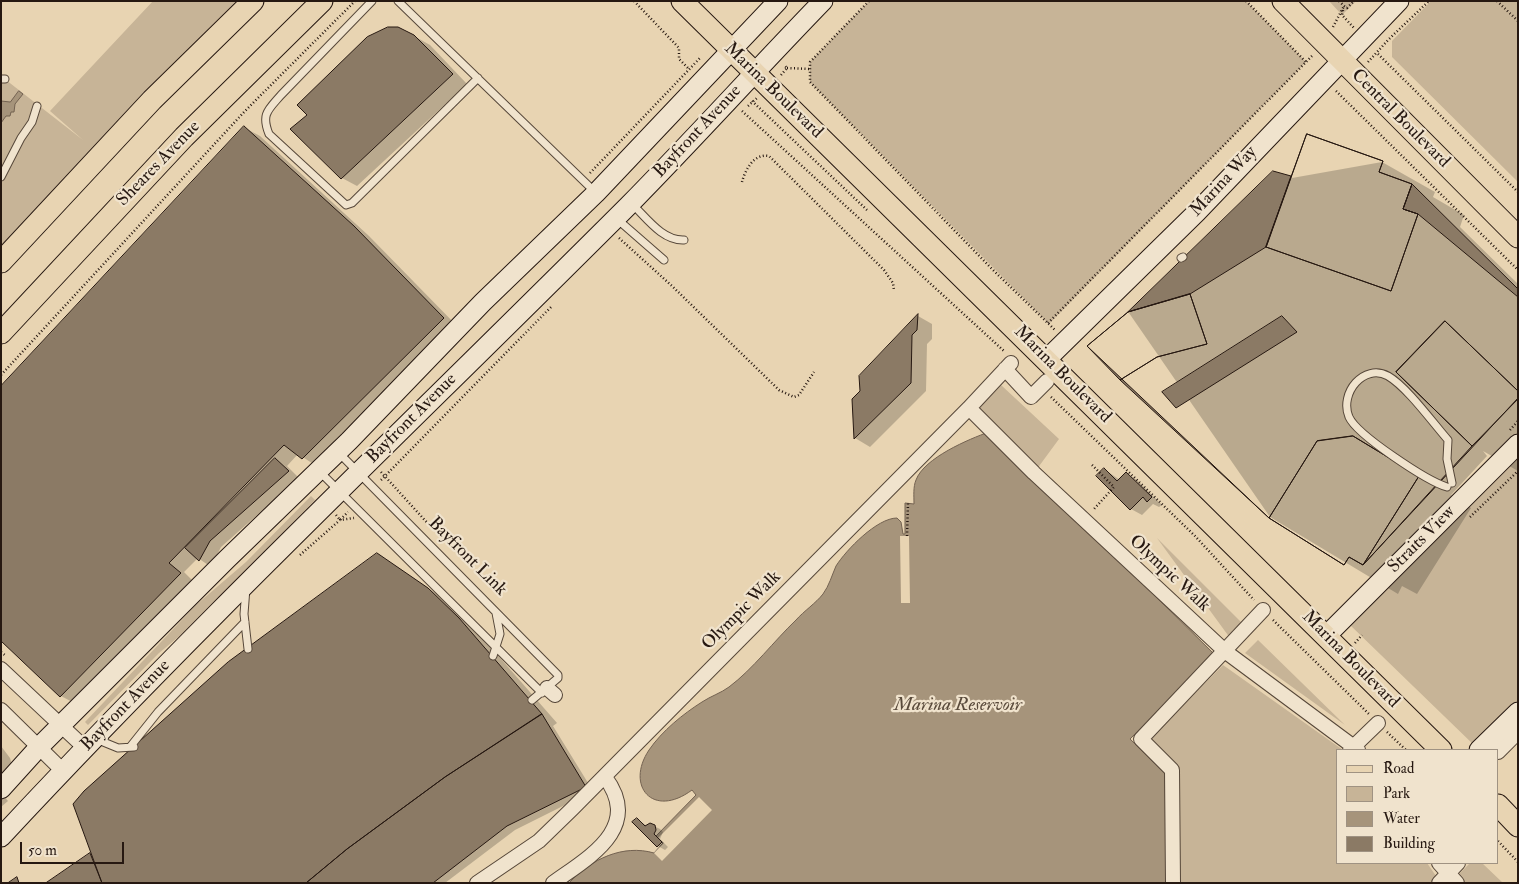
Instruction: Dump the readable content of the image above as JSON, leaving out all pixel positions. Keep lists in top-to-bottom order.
{
  "streets": {
    "main road": [
      "Marina Boulevard",
      "Central Boulevard",
      "Bayfront Avenue",
      "Sheares Avenue",
      "Marina Way",
      "Straits View"
    ],
    "street": ["Olympic Walk"],
    "lane": ["Bayfront Link"]
  },
  "crossings": [
    ["Marina Boulevard", "Bayfront Avenue"],
    ["Marina Boulevard", "Marina Way"],
    ["Marina Boulevard", "Straits View"],
    ["Central Boulevard", "Marina Way"],
    ["Bayfront Avenue", "Bayfront Link"]
  ],
  "water": ["Marina Reservoir"],
  "legend": [
    "Road",
    "Park",
    "Water",
    "Building"
  ],
  "scale_bar": "50 m"
}
